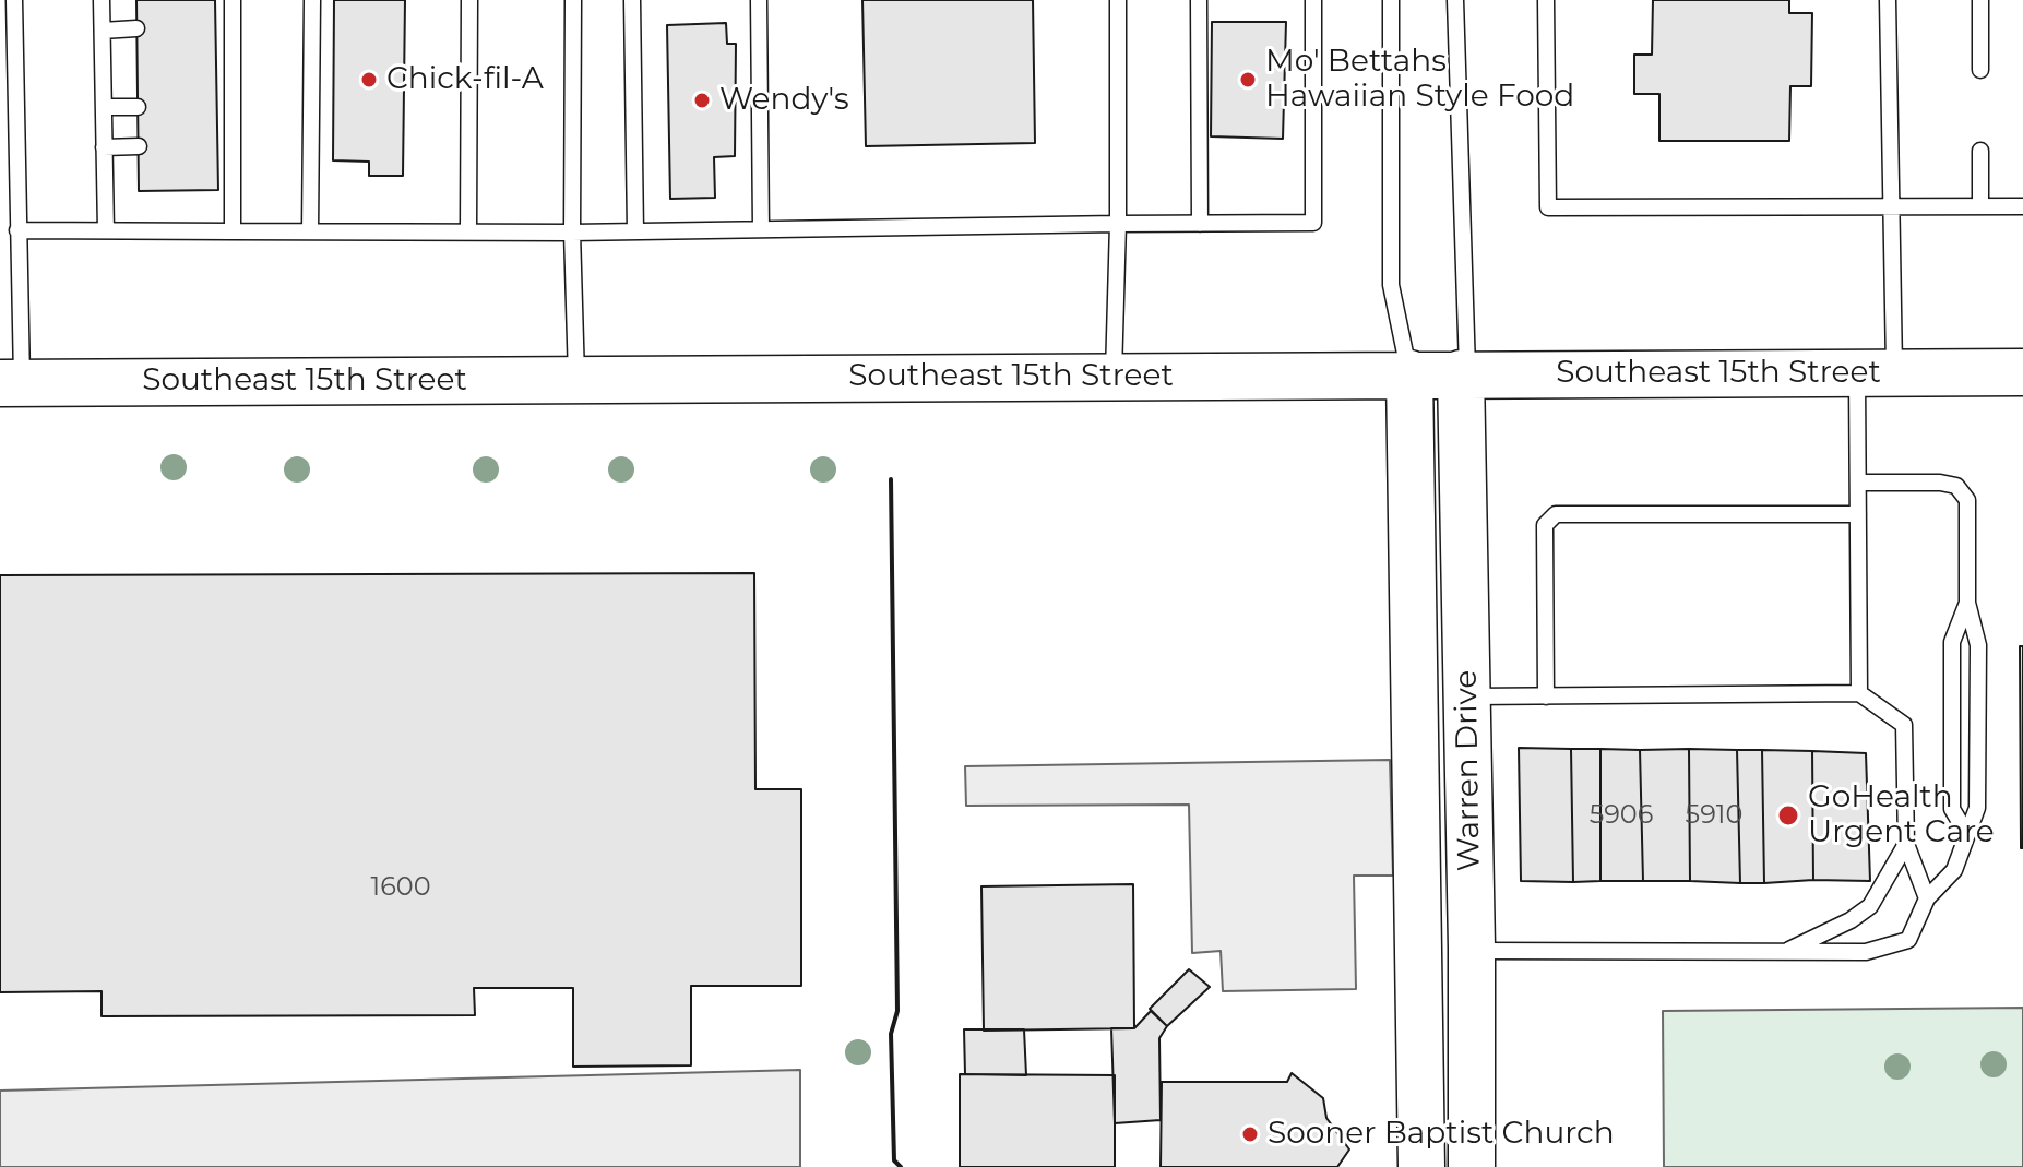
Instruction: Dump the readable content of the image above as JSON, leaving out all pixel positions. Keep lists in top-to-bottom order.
{
  "streets": {
    "main road": ["Southeast 15th Street", "Warren Drive"]
  },
  "crossings": [
    ["Southeast 15th Street", "Warren Drive"]
  ],
  "places": [
    "Chick-fil-A",
    "Mo' Bettahs Hawaiian Style Food",
    "Wendy's",
    "GoHealth Urgent Care",
    "Sooner Baptist Church"
  ],
  "house_numbers": ["5906", "5910", "1600"]
}
